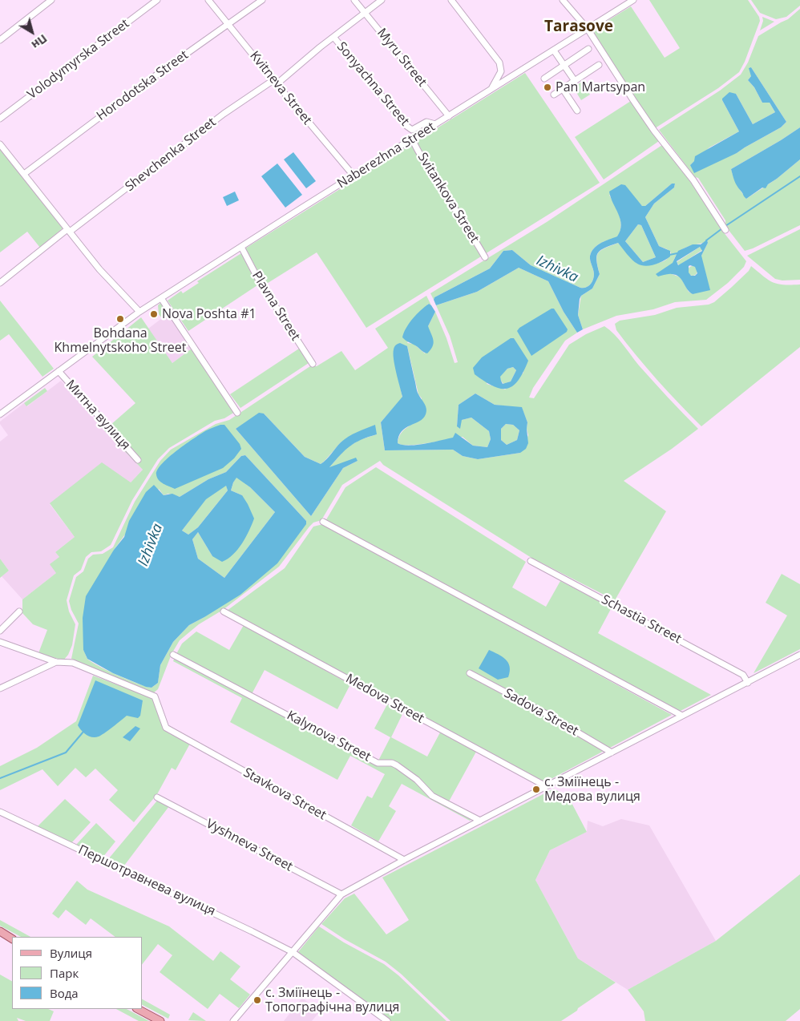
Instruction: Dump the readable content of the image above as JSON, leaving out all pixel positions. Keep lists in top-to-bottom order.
{
  "streets": {
    "street": [
      "Myru Street",
      "Volodymyrska Street",
      "Sonyachna Street",
      "Horodotska Street",
      "Kvitneva Street",
      "Shevchenka Street",
      "Naberezhna Street",
      "Svitankova Street",
      "Plavna Street",
      "Митна вулиця",
      "Schastia Street",
      "Medova Street",
      "Sadova Street",
      "Kalynova Street",
      "Stavkova Street",
      "Vyshneva Street",
      "Першотравнева вулиця"
    ]
  },
  "crossings": [
    ["Myru Street", "Shevchenka Street"],
    ["Myru Street", "Naberezhna Street"],
    ["Sonyachna Street", "Shevchenka Street"],
    ["Sonyachna Street", "Naberezhna Street"],
    ["Horodotska Street", "Kvitneva Street"],
    ["Kvitneva Street", "Shevchenka Street"],
    ["Kvitneva Street", "Naberezhna Street"],
    ["Naberezhna Street", "Svitankova Street"],
    ["Naberezhna Street", "Plavna Street"],
    ["Naberezhna Street", "Митна вулиця"]
  ],
  "districts": ["Tarasove"],
  "water": ["Izhivka"],
  "places": [
    "Pan Martsypan",
    "Nova Poshta #1",
    "Bohdana Khmelnytskoho Street",
    "с. Зміїнець - Медова вулиця",
    "с. Зміїнець - Топографічна вулиця"
  ],
  "legend": ["Вулиця", "Парк", "Вода"],
  "north": "bottom right"
}
